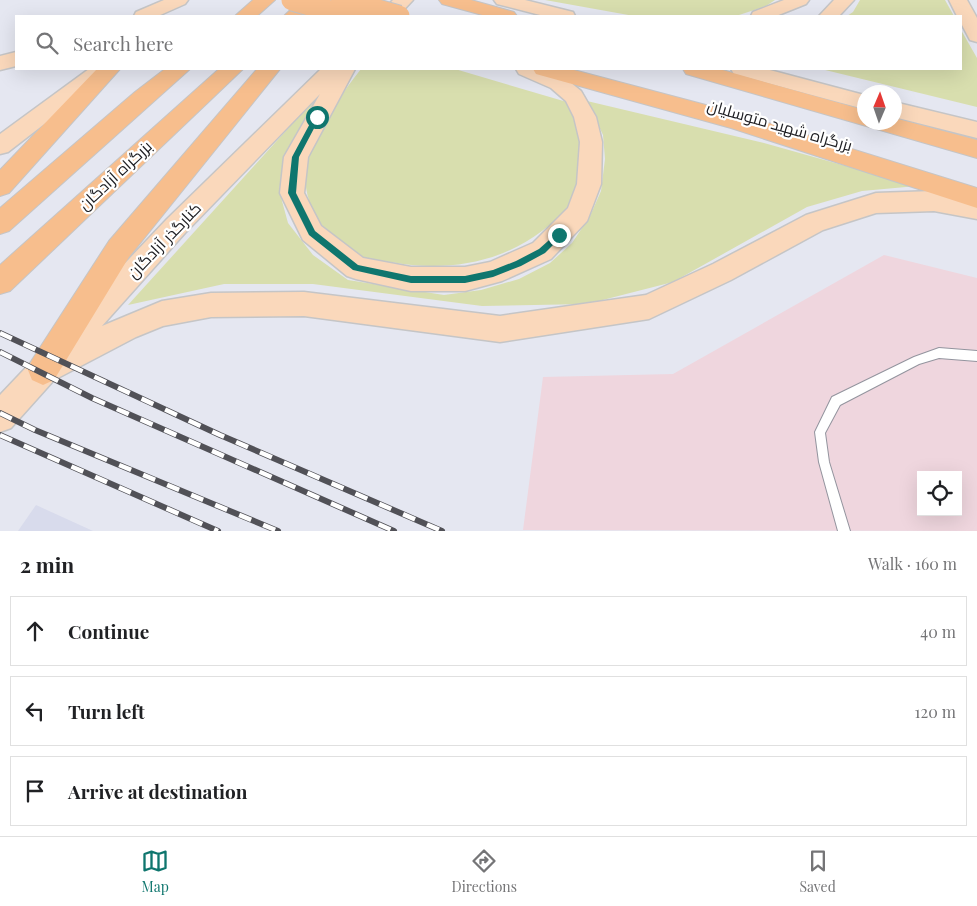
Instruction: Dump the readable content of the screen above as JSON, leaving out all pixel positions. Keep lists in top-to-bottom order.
{
  "streets": {
    "highway": ["بزرگراه شهید متوسلیان", "بزرگراه آزادگان"],
    "main road": ["کنارگذر آزادگان"]
  },
  "north": "top",
  "page": {
    "search": "Search here",
    "heading": ["2 min", "Walk · 160 m"],
    "list": [
      ["Continue", "40 m"],
      ["Turn left", "120 m"],
      "Arrive at destination"
    ],
    "nav": ["Map", "Directions", "Saved"]
  }
}
